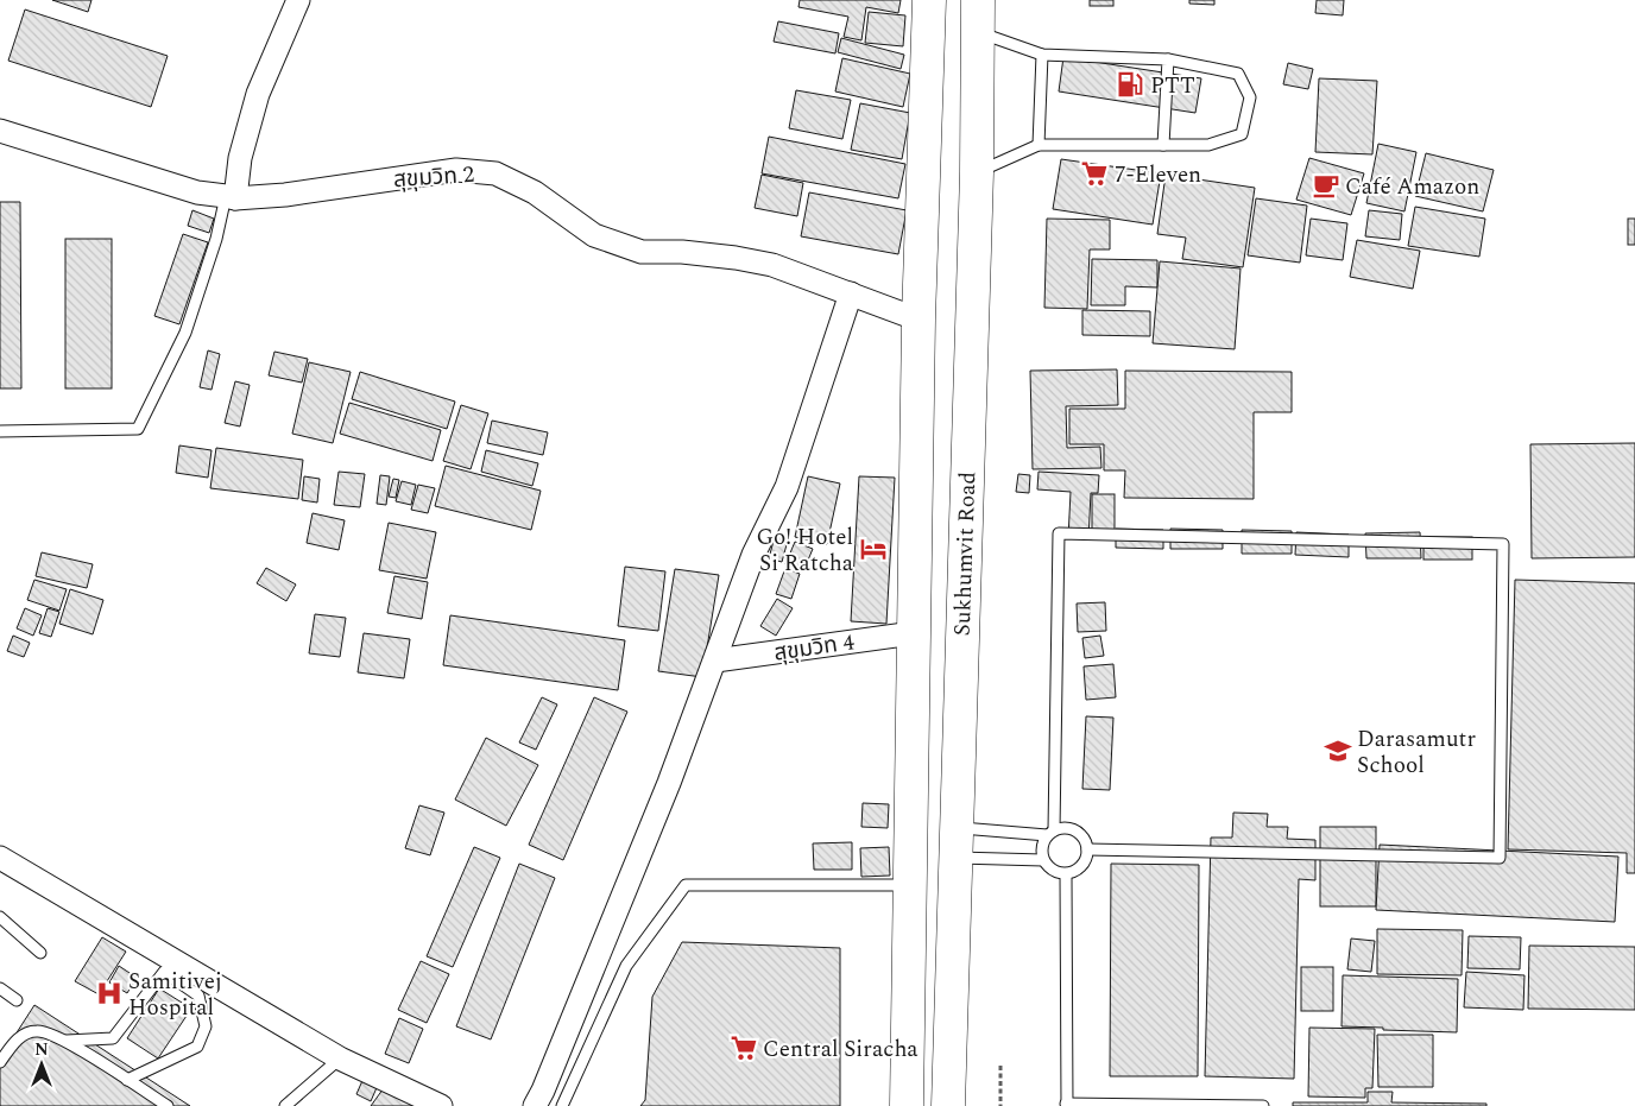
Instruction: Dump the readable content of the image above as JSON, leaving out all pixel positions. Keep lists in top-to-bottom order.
{
  "streets": {
    "highway": ["Sukhumvit Road"],
    "street": ["สุขุมวิท 2", "สุขุมวิท 4"]
  },
  "places": {
    "fuel station": ["PTT"],
    "supermarket": ["7-Eleven", "Central Siracha"],
    "cafe": ["Café Amazon"],
    "hotel": ["Go! Hotel Si Ratcha"],
    "school or university": ["Darasamutr School"],
    "hospital": ["Samitivej Hospital"]
  },
  "north": "top"
}
